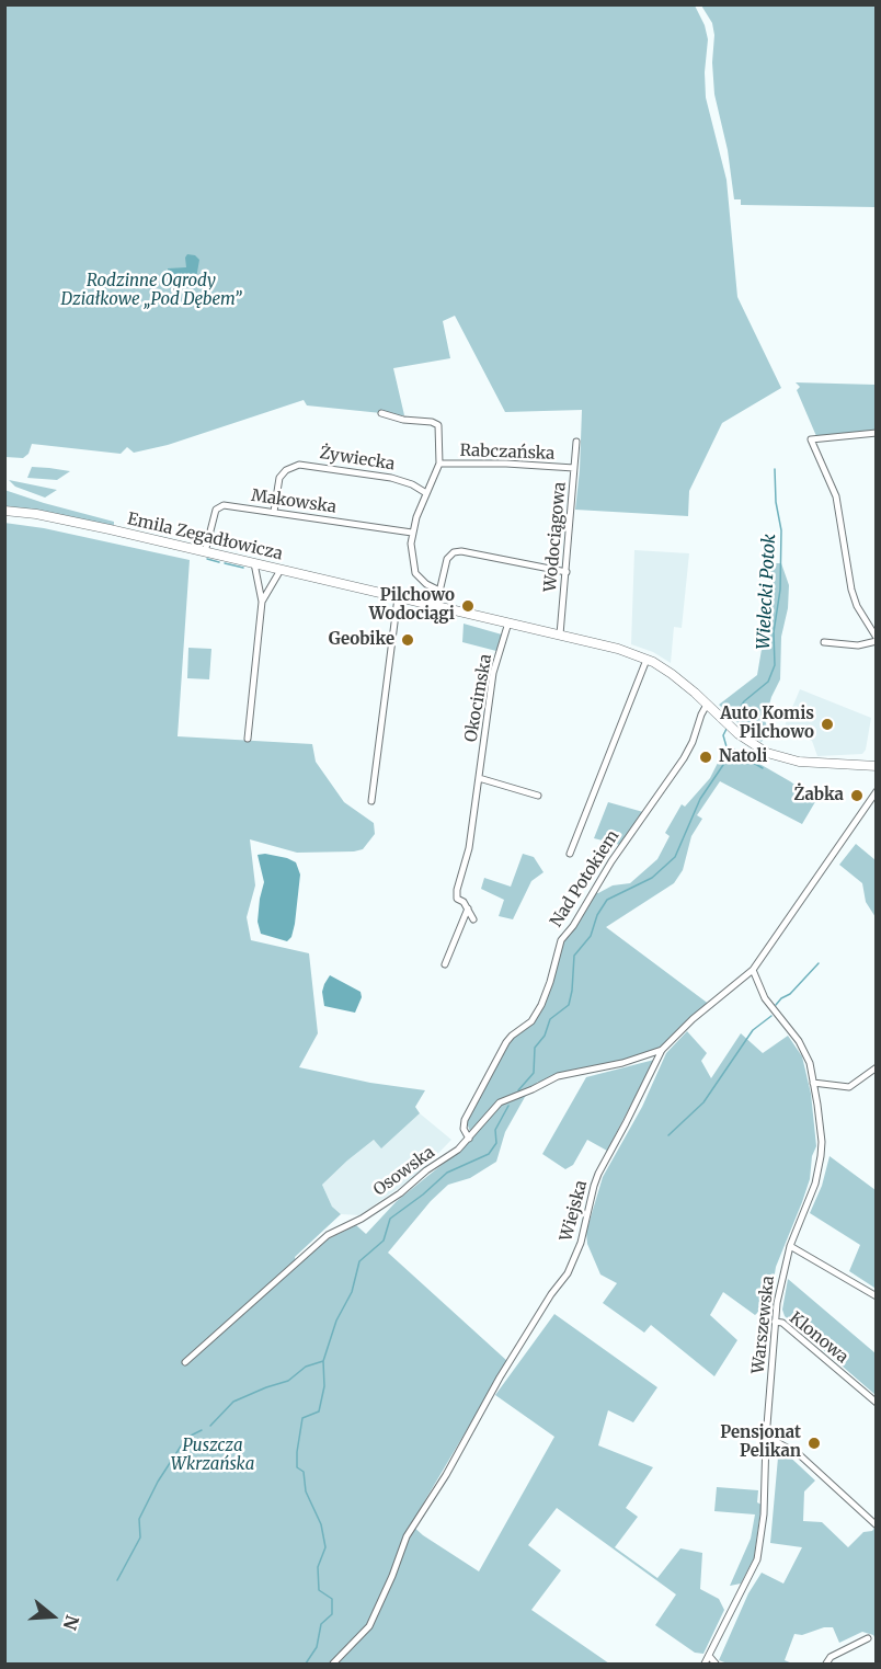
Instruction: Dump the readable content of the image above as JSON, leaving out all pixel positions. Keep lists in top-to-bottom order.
{
  "streets": {
    "main road": ["Emila Zegadłowicza"],
    "street": [
      "Rabczańska",
      "Żywiecka",
      "Makowska",
      "Wodociągowa",
      "Okocimska",
      "Nad Potokiem",
      "Osowska",
      "Wiejska",
      "Warszewska",
      "Klonowa"
    ]
  },
  "crossings": [
    ["Rabczańska", "Wodociągowa"],
    ["Żywiecka", "Makowska"],
    ["Makowska", "Emila Zegadłowicza"],
    ["Emila Zegadłowicza", "Wodociągowa"],
    ["Emila Zegadłowicza", "Okocimska"],
    ["Emila Zegadłowicza", "Nad Potokiem"],
    ["Nad Potokiem", "Osowska"],
    ["Osowska", "Wiejska"],
    ["Wiejska", "Warszewska"],
    ["Warszewska", "Klonowa"]
  ],
  "water": ["Wielecki Potok"],
  "parks": ["Rodzinne Ogrody Działkowe „Pod Dębem”", "Puszcza Wkrzańska"],
  "places": [
    "Pilchowo Wodociągi",
    "Geobike",
    "Auto Komis Pilchowo",
    "Natoli",
    "Żabka",
    "Pensjonat Pelikan"
  ],
  "north": "right"
}
